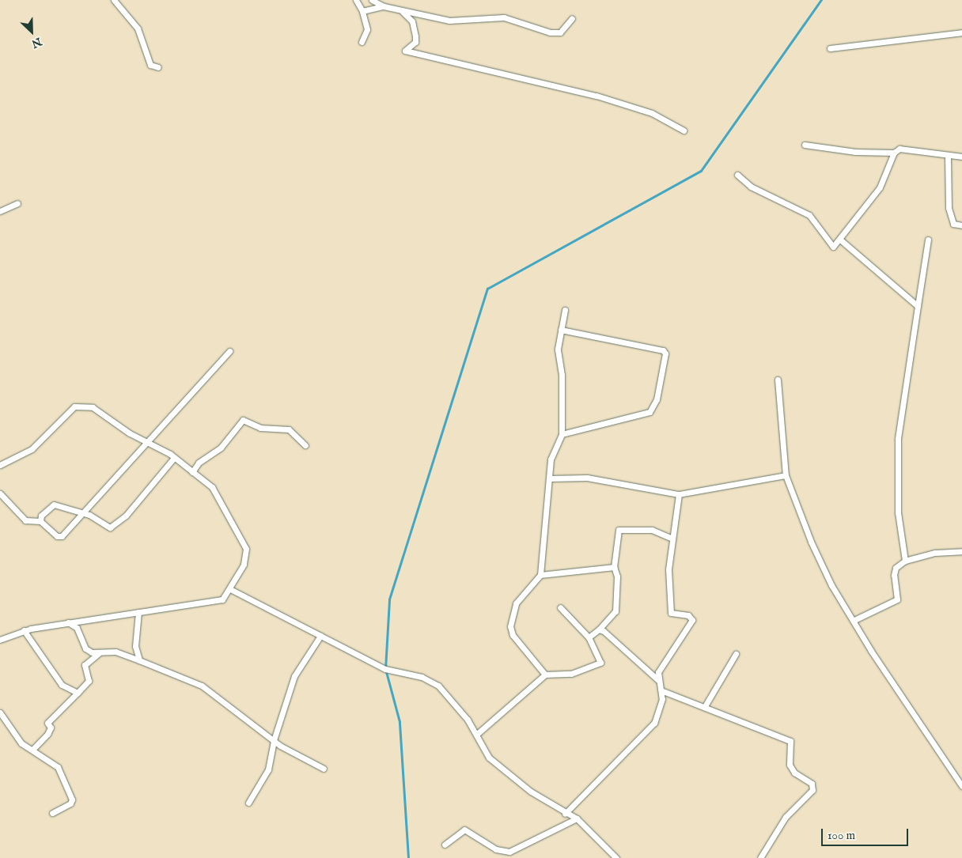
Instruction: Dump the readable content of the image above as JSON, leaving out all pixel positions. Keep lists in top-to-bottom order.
{
  "scale_bar": "100 m",
  "north": "bottom right"
}
